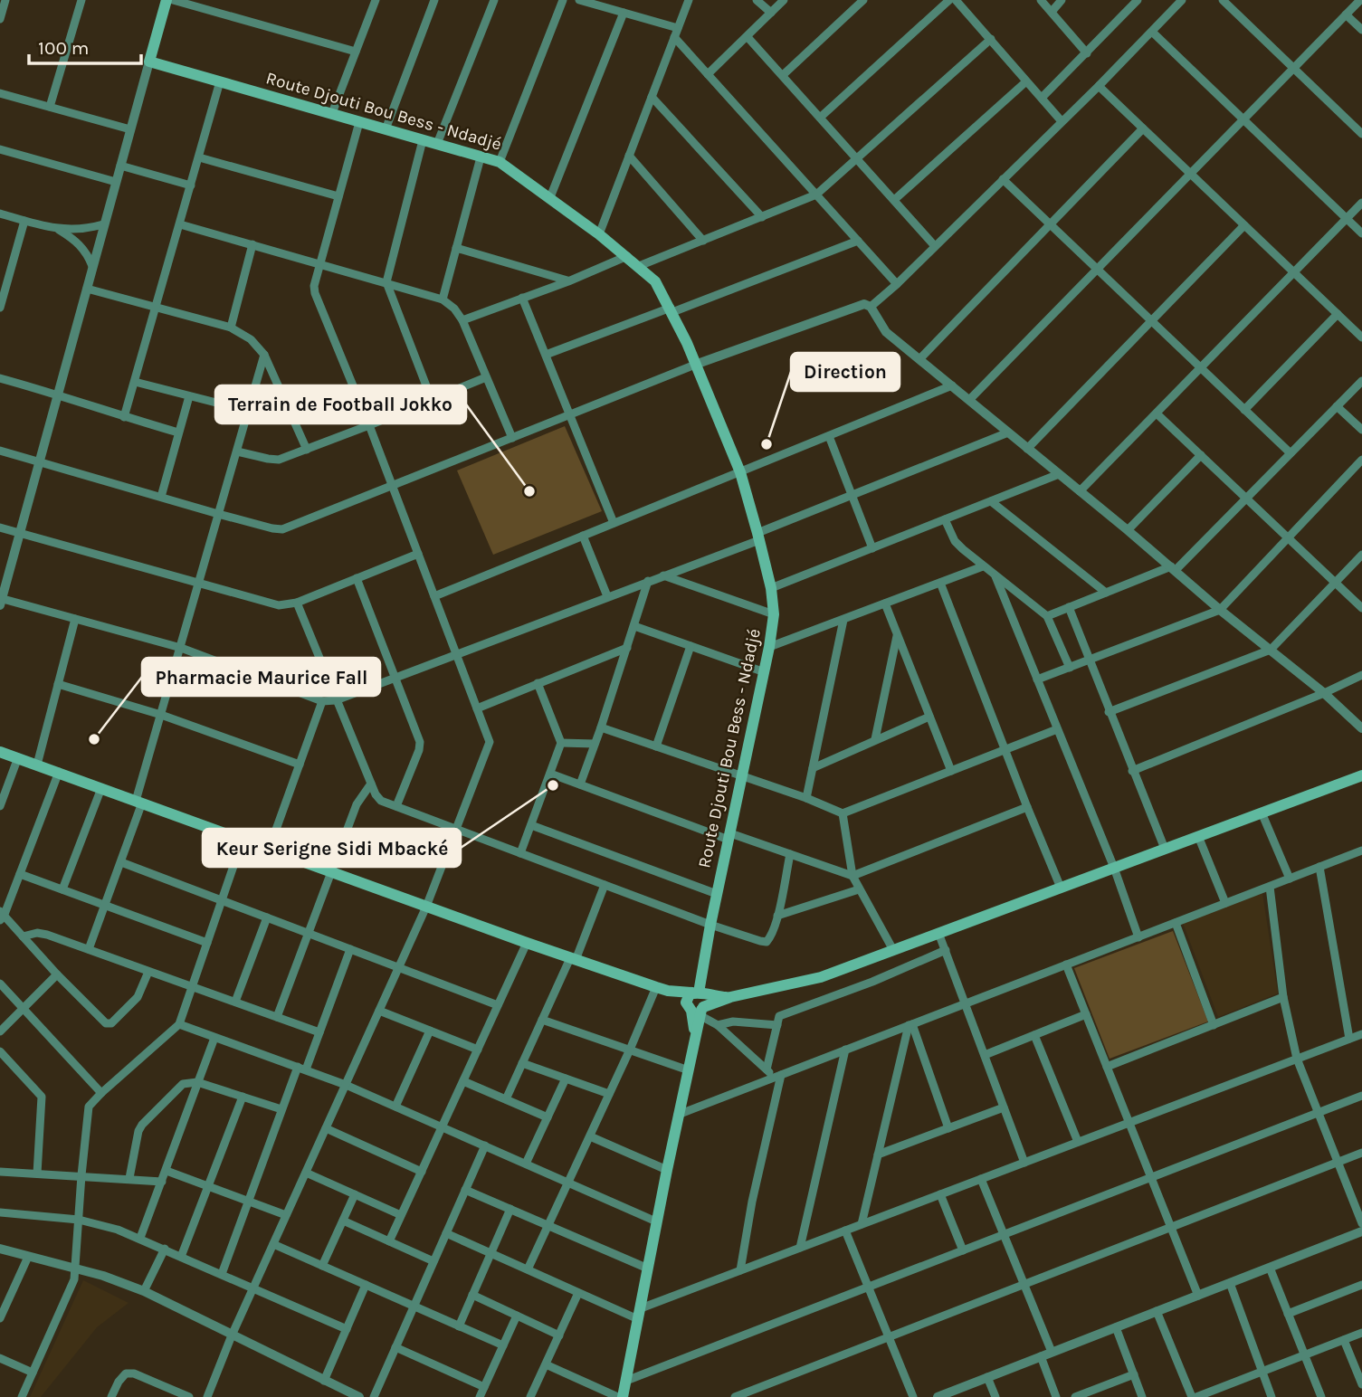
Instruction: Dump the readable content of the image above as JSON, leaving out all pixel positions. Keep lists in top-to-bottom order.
{
  "streets": {
    "main road": ["Route Djouti Bou Bess - Ndadjé"]
  },
  "places": [
    "Direction",
    "Terrain de Football Jokko",
    "Pharmacie Maurice Fall",
    "Keur Serigne Sidi Mbacké"
  ],
  "scale_bar": "100 m"
}
